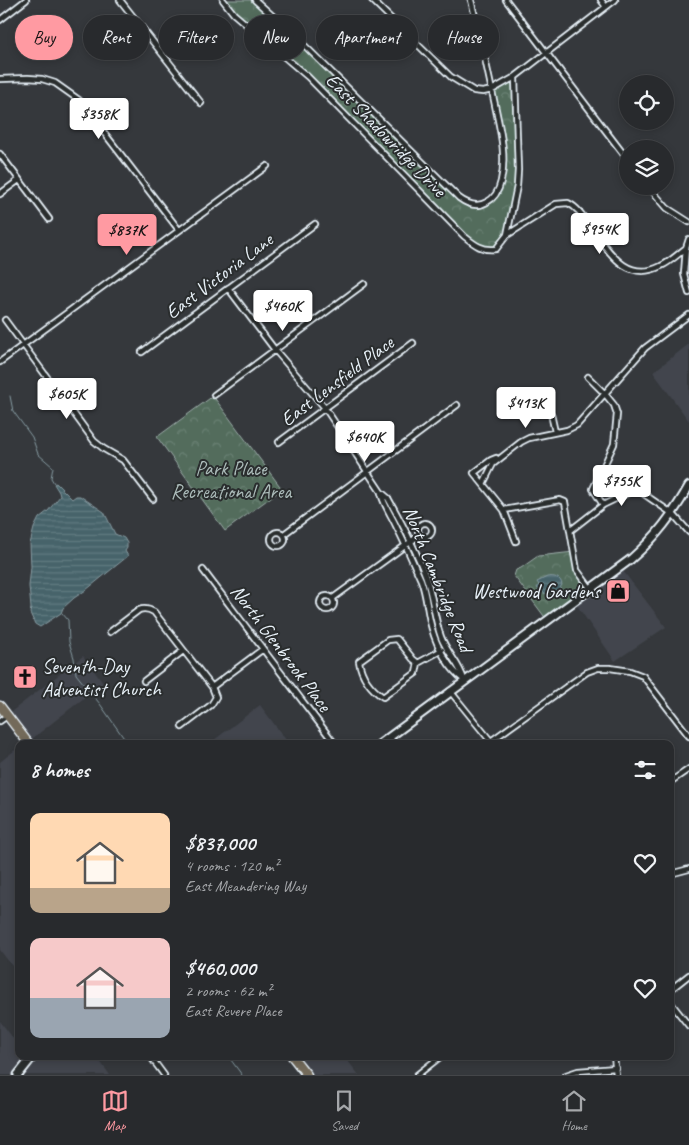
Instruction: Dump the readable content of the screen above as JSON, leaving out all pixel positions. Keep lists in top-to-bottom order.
{
  "streets": {
    "street": [
      "East Shadowridge Drive",
      "East Victoria Lane",
      "East Lensfield Place",
      "North Cambridge Road",
      "North Glenbrook Place"
    ]
  },
  "crossings": [
    ["East Victoria Lane", "North Cambridge Road"],
    ["East Lensfield Place", "North Cambridge Road"]
  ],
  "parks": ["Park Place Recreational Area"],
  "places": {
    "shop": ["Westwood Gardens"],
    "church": ["Seventh-Day Adventist Church"]
  },
  "page": {
    "chip": [
      "Buy",
      "Rent",
      "Filters",
      "New",
      "Apartment",
      "House"
    ],
    "price": [
      "$358K",
      "$954K",
      "$837K",
      "$460K",
      "$605K",
      "$413K",
      "$640K",
      "$755K"
    ],
    "heading": "8 homes",
    "list": [
      {
        "name": "$837,000",
        "note": "4 rooms · 120 m² · East Meandering Way"
      },
      {
        "name": "$460,000",
        "note": "2 rooms · 62 m² · East Revere Place"
      }
    ],
    "tabs": ["Map", "Saved", "Home"]
  }
}
